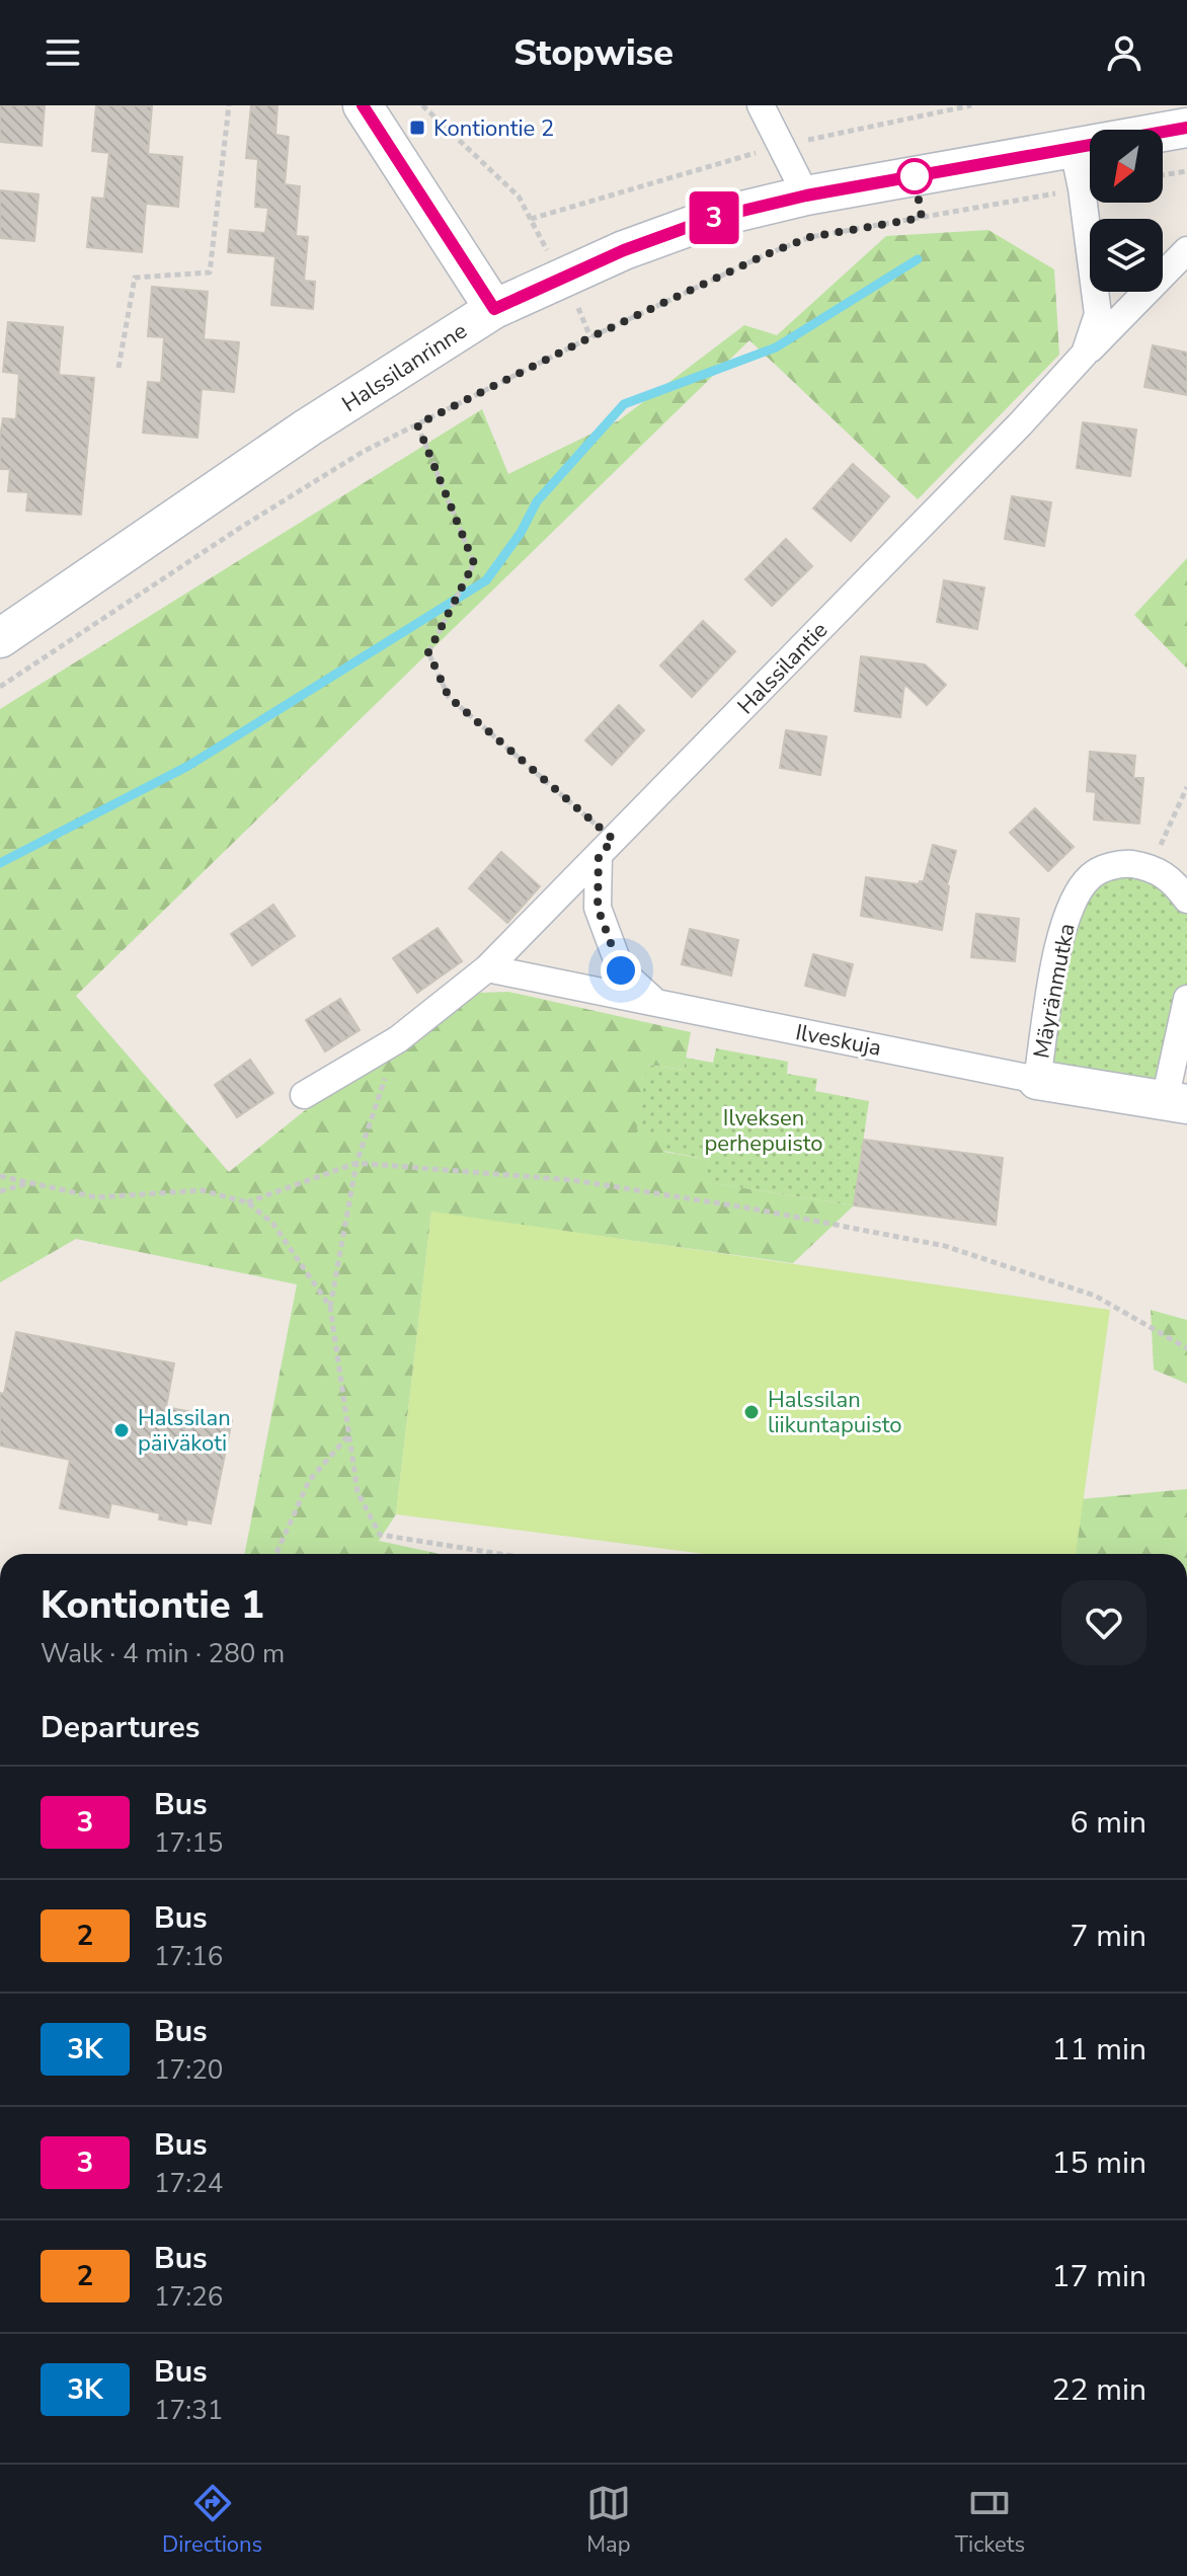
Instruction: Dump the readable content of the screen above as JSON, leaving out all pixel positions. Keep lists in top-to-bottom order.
{
  "streets": {
    "street": [
      "Halssilanrinne",
      "Halssilantie",
      "Mäyränmutka",
      "Ilveskuja"
    ]
  },
  "crossings": [
    ["Halssilanrinne", "Halssilantie"],
    ["Halssilantie", "Ilveskuja"],
    ["Mäyränmutka", "Ilveskuja"]
  ],
  "parks": ["Ilveksen perhepuisto"],
  "places": {
    "transit": ["Kontiontie 2"],
    "other": ["Halssilan liikuntapuisto", "Halssilan päiväkoti"]
  },
  "lines": ["bus line 3"],
  "north": "bottom left",
  "page": {
    "header": "Stopwise",
    "on_map": "3",
    "heading": [
      ["Kontiontie 1", "Walk · 4 min · 280 m"],
      "Departures"
    ],
    "list": [
      {
        "mark": "3",
        "name": "Bus",
        "note": "17:15",
        "value": "6 min"
      },
      {
        "mark": "2",
        "name": "Bus",
        "note": "17:16",
        "value": "7 min"
      },
      {
        "mark": "3K",
        "name": "Bus",
        "note": "17:20",
        "value": "11 min"
      },
      {
        "mark": "3",
        "name": "Bus",
        "note": "17:24",
        "value": "15 min"
      },
      {
        "mark": "2",
        "name": "Bus",
        "note": "17:26",
        "value": "17 min"
      },
      {
        "mark": "3K",
        "name": "Bus",
        "note": "17:31",
        "value": "22 min"
      }
    ],
    "tabs": ["Directions", "Map", "Tickets"]
  }
}
